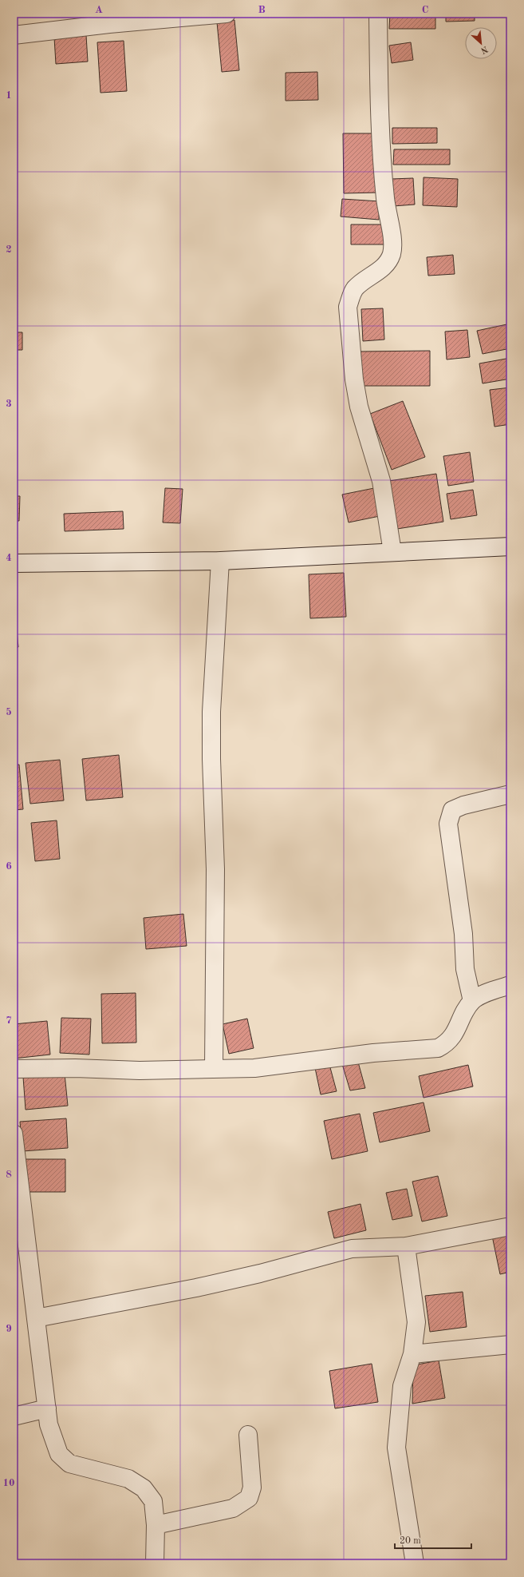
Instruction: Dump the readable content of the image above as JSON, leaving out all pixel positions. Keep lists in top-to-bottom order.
{
  "scale_bar": "20 m",
  "north": "bottom right",
  "grid": {
    "columns": ["A", "B", "C"],
    "rows": [
      "1",
      "2",
      "3",
      "4",
      "5",
      "6",
      "7",
      "8",
      "9",
      "10"
    ]
  }
}
